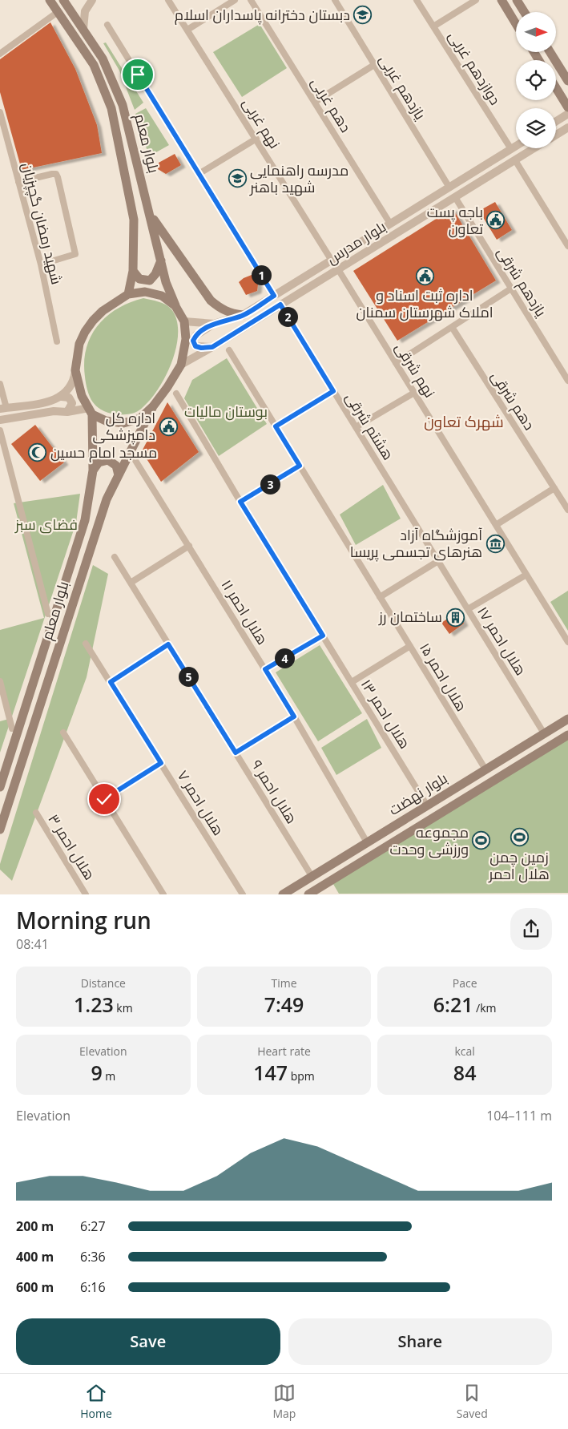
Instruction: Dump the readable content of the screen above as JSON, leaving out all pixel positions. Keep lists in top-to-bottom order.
{
  "streets": {
    "main road": ["بلوار معلم", "بلوار نهضت"],
    "street": [
      "دوازدهم غربی",
      "یازدهم غربی",
      "دهم غربی",
      "نهم غربی",
      "شهید رمضان گچپزیان",
      "بلوار مدرس",
      "یازدهم شرقی",
      "نهم شرقی",
      "دهم شرقی",
      "هشتم شرقی",
      "هلال احمر ۱۱",
      "هلال احمر ۱۷",
      "هلال احمر ۱۵",
      "هلال احمر ۱۳",
      "هلال احمر ۹",
      "هلال احمر ۷",
      "هلال احمر ۳"
    ]
  },
  "crossings": [
    ["دوازدهم غربی", "بلوار مدرس"],
    ["یازدهم غربی", "بلوار مدرس"],
    ["دهم غربی", "بلوار مدرس"],
    ["نهم غربی", "بلوار مدرس"],
    ["بلوار معلم", "بلوار مدرس"],
    ["بلوار مدرس", "یازدهم شرقی"],
    ["بلوار مدرس", "نهم شرقی"],
    ["بلوار مدرس", "هشتم شرقی"],
    ["هشتم شرقی", "هلال احمر ۱۷"],
    ["هلال احمر ۱۱", "بلوار نهضت"],
    ["هلال احمر ۱۷", "بلوار نهضت"],
    ["هلال احمر ۱۵", "بلوار نهضت"],
    ["هلال احمر ۱۳", "بلوار نهضت"],
    ["هلال احمر ۹", "بلوار نهضت"]
  ],
  "districts": ["شهرک تعاون"],
  "parks": ["بوستان مالیات", "فضای سبز"],
  "places": {
    "school or university": ["دبستان دخترانه پاسداران اسلام", "مدرسه راهنمایی شهید باهنر"],
    "public building": ["باجه پست تعاون", "اداره ثبت اسناد و املاک شهرستان سمنان", "اداره کل دامپزشکی"],
    "mosque": ["مسجد امام حسین"],
    "museum": ["آموزشگاه آزاد هنرهای تجسمی پریسا"],
    "building": ["ساختمان رز"],
    "sports": ["زمین چمن هلال احمر", "مجموعه ورزشی وحدت"]
  },
  "north": "right",
  "page": {
    "pins": [
      "1",
      "2",
      "3",
      "4",
      "5"
    ],
    "heading": ["Morning run", "08:41"],
    "stats": [
      ["Distance", "1.23 km"],
      ["Time", "7:49"],
      ["Pace", "6:21 /km"],
      ["Elevation", "9 m"],
      ["Heart rate", "147 bpm"],
      ["kcal", "84"]
    ],
    "chart": ["Elevation", "104–111 m"],
    "list": [
      {
        "name": "200 m",
        "note": "6:27"
      },
      {
        "name": "400 m",
        "note": "6:36"
      },
      {
        "name": "600 m",
        "note": "6:16"
      }
    ],
    "buttons": ["Save", "Share"],
    "tabs": ["Home", "Map", "Saved"]
  }
}
